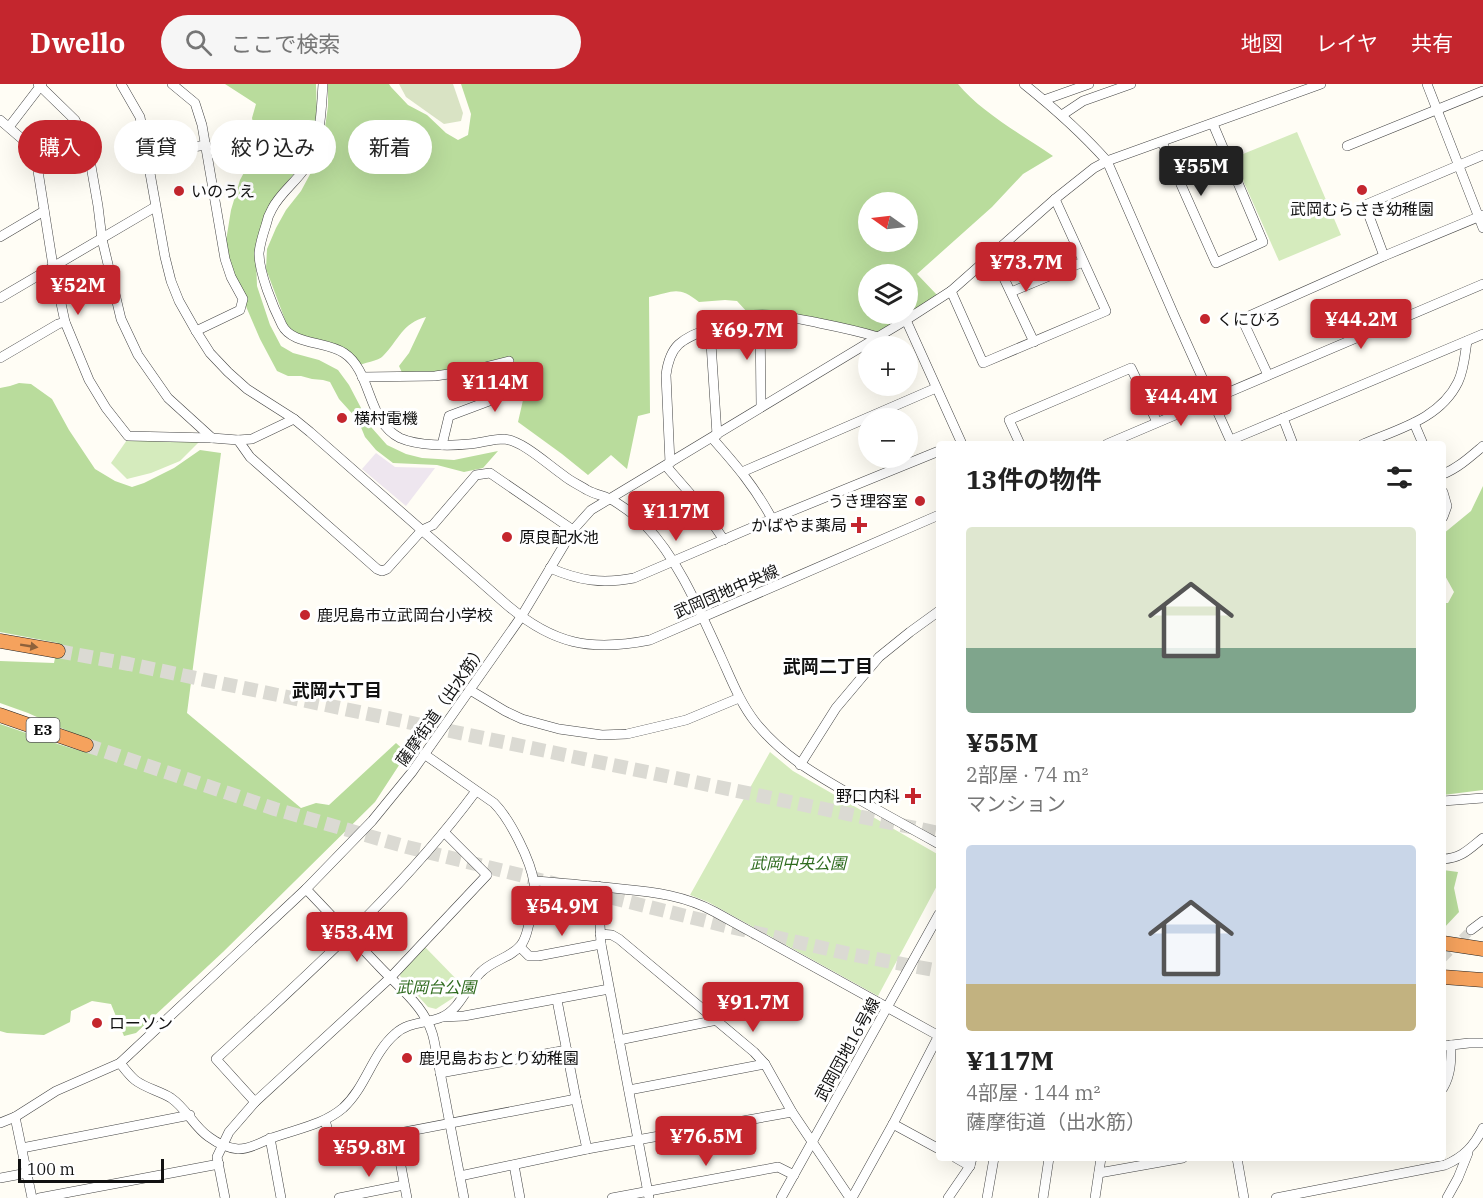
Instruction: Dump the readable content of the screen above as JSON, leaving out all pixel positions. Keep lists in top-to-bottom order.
{
  "streets": {
    "highway": ["E3"],
    "street": ["武岡団地中央線", "薩摩街道（出水筋）", "武岡団地16号線"]
  },
  "crossings": [
    ["武岡団地中央線", "薩摩街道（出水筋）"]
  ],
  "districts": ["武岡二丁目", "武岡六丁目"],
  "parks": ["武岡中央公園", "武岡台公園"],
  "places": {
    "other": [
      "武岡むらさき幼稚園",
      "いのうえ",
      "くにひろ",
      "横村電機",
      "うき理容室",
      "原良配水池",
      "鹿児島市立武岡台小学校",
      "ローソン",
      "鹿児島おおとり幼稚園"
    ],
    "health": ["かばやま薬局", "野口内科"]
  },
  "scale_bar": "100 m",
  "north": "left",
  "page": {
    "header": "Dwello",
    "search": "ここで検索",
    "nav": ["地図", "レイヤ", "共有"],
    "chip": [
      "購入",
      "賃貸",
      "絞り込み",
      "新着"
    ],
    "price": [
      "¥55M",
      "¥73.7M",
      "¥52M",
      "¥44.2M",
      "¥69.7M",
      "¥114M",
      "¥44.4M",
      "¥117M",
      "¥54.9M",
      "¥53.4M",
      "¥91.7M",
      "¥76.5M",
      "¥59.8M"
    ],
    "map_buttons": ["+", "−"],
    "heading": "13件の物件",
    "list": [
      {
        "name": "¥55M",
        "note": "2部屋 · 74 m² · マンション"
      },
      {
        "name": "¥117M",
        "note": "4部屋 · 144 m² · 薩摩街道（出水筋）"
      }
    ],
    "scale": "100 m"
  }
}
